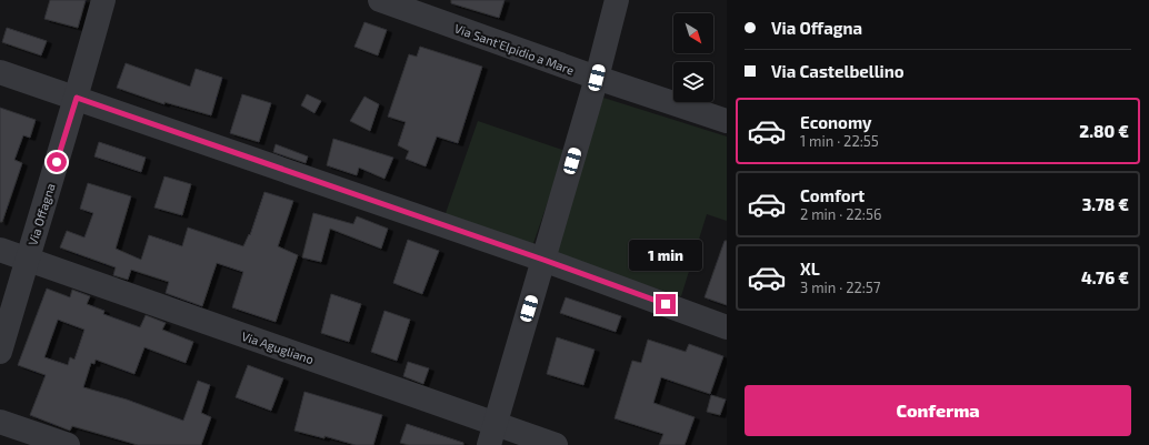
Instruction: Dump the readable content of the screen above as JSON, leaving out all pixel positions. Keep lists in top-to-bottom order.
{
  "streets": {
    "street": ["Via Sant'Elpidio a Mare", "Via Offagna", "Via Agugliano"]
  },
  "crossings": [
    ["Via Offagna", "Via Agugliano"]
  ],
  "north": "bottom right",
  "page": {
    "banner": ["Via Offagna", "Via Castelbellino"],
    "list": [
      {
        "name": "Economy",
        "note": "1 min · 22:55",
        "value": "2.80 €"
      },
      {
        "name": "Comfort",
        "note": "2 min · 22:56",
        "value": "3.78 €"
      },
      {
        "name": "XL",
        "note": "3 min · 22:57",
        "value": "4.76 €"
      }
    ],
    "bubble": "1 min",
    "buttons": "Conferma"
  }
}
